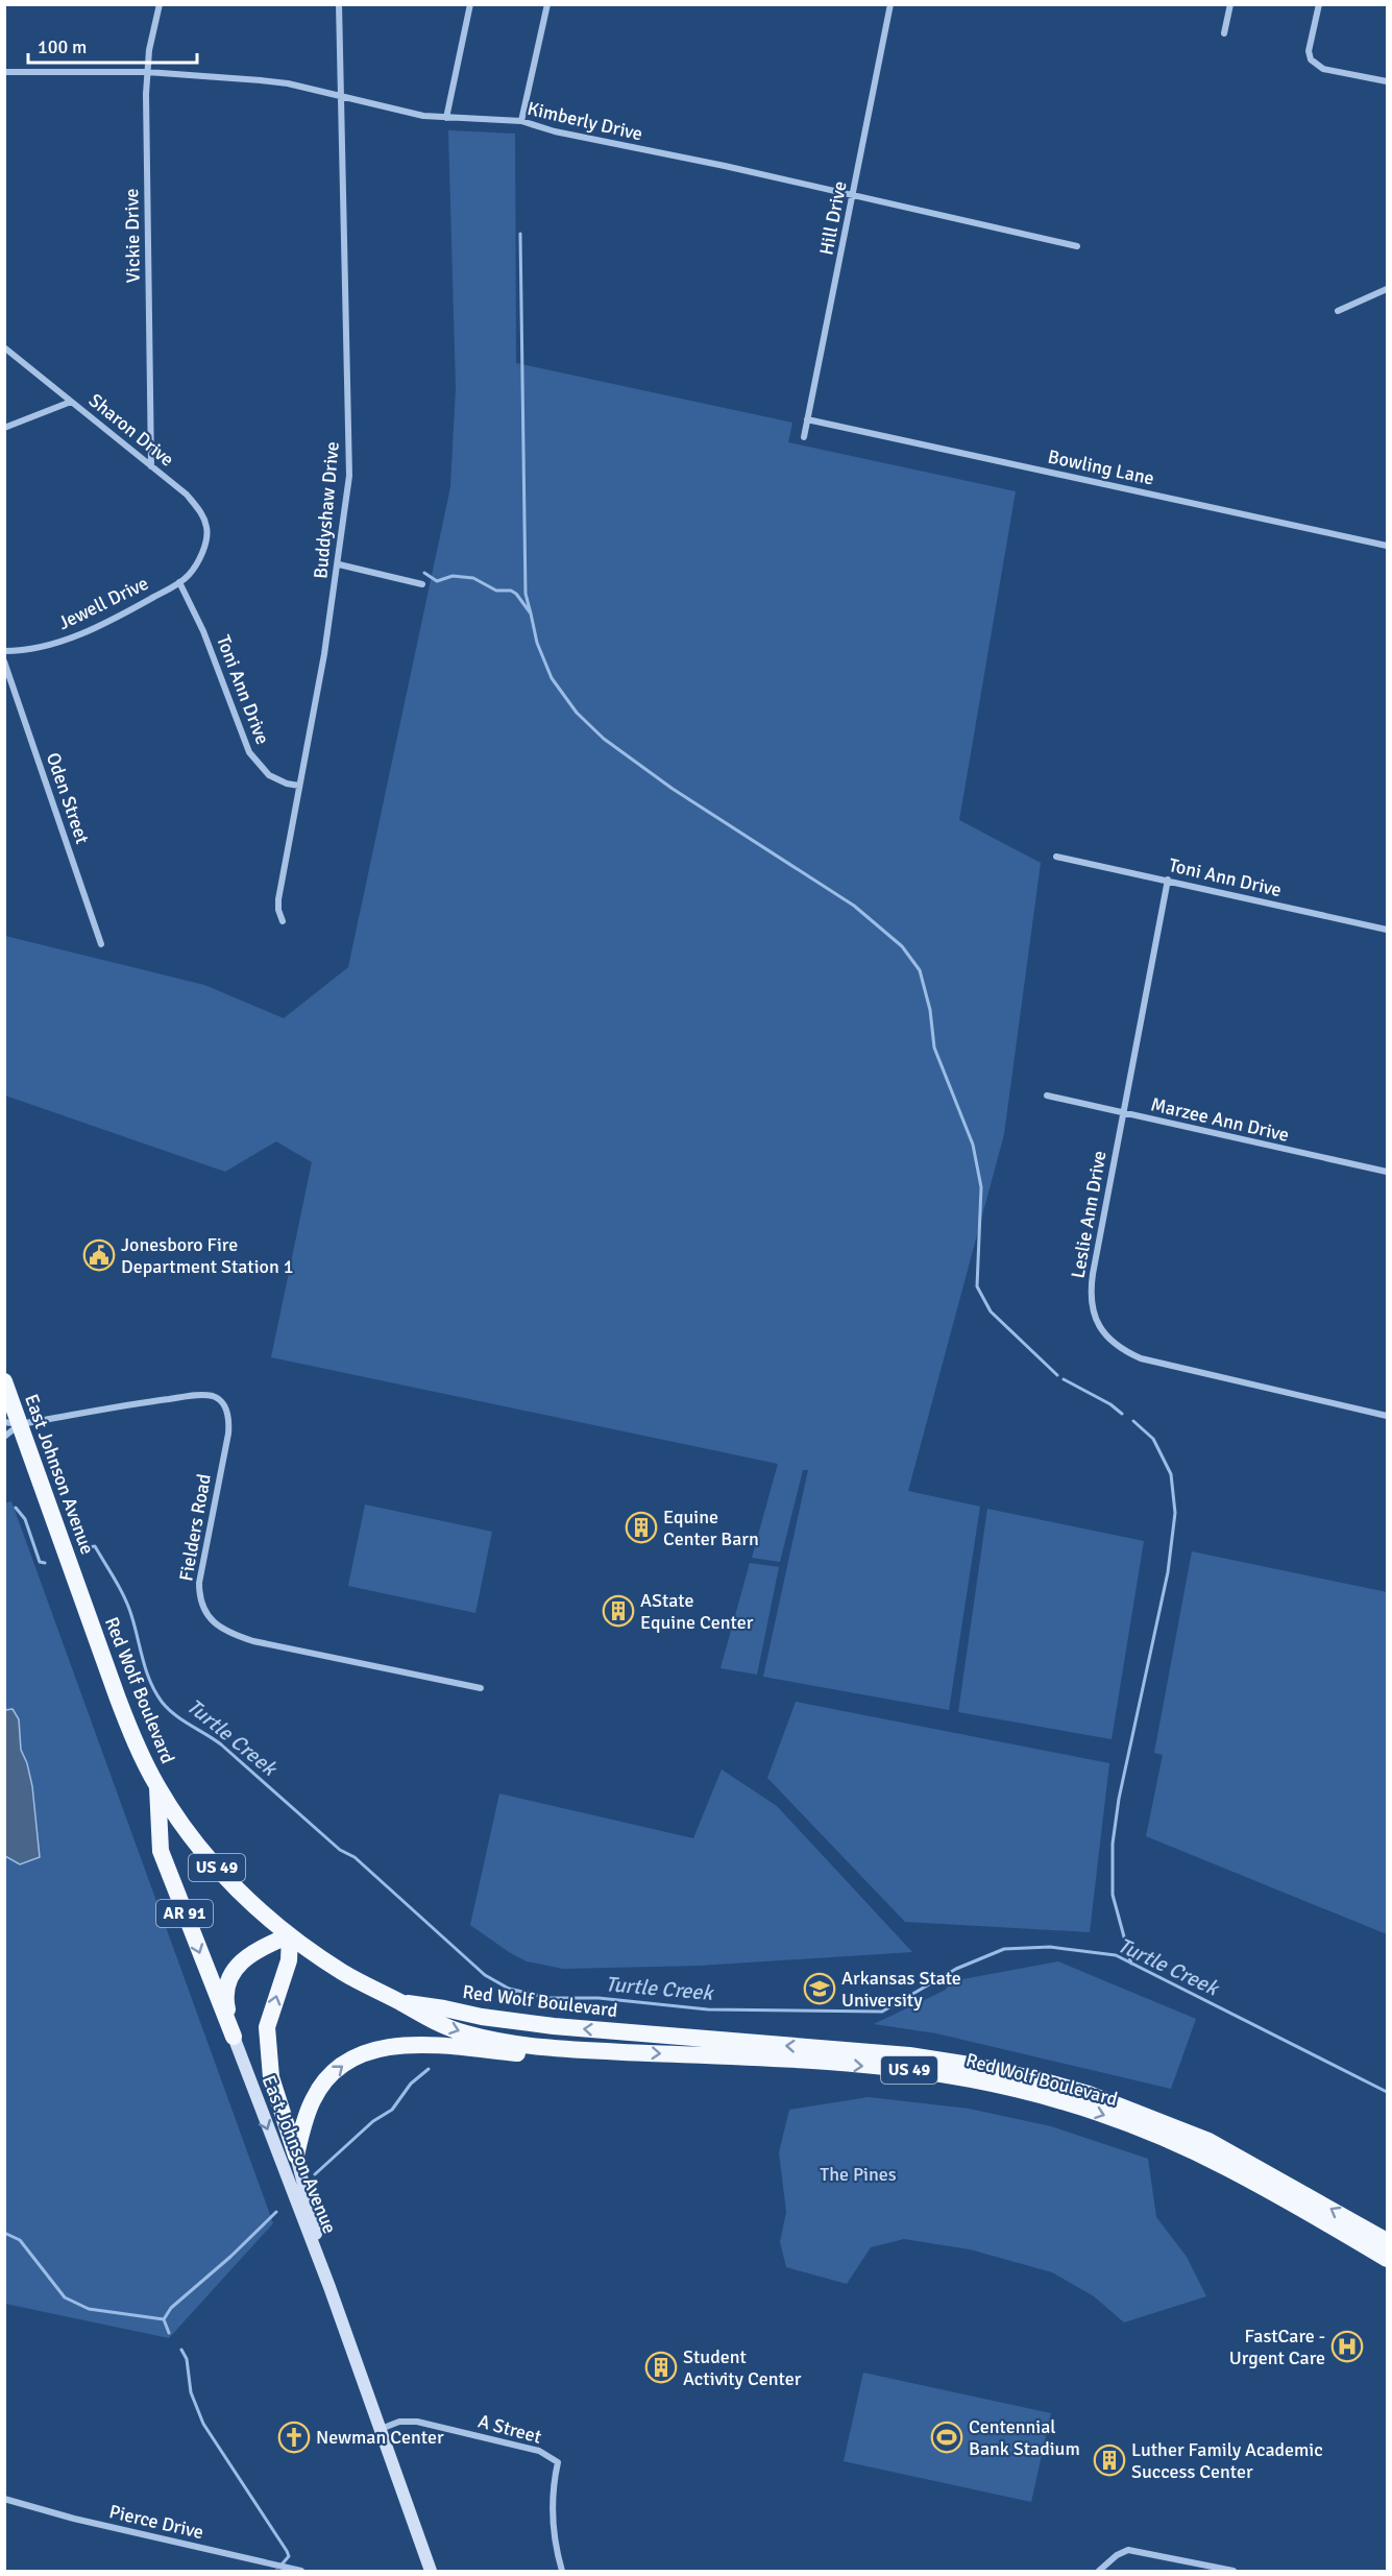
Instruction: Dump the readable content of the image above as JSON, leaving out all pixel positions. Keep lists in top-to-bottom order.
{
  "streets": {
    "highway": [
      "East Johnson Avenue",
      "Red Wolf Boulevard",
      "US 49",
      "AR 91"
    ],
    "street": [
      "Kimberly Drive",
      "Hill Drive",
      "Vickie Drive",
      "Sharon Drive",
      "Bowling Lane",
      "Buddyshaw Drive",
      "Jewell Drive",
      "Toni Ann Drive",
      "Oden Street",
      "Marzee Ann Drive",
      "Leslie Ann Drive",
      "Fielders Road",
      "A Street",
      "Pierce Drive"
    ]
  },
  "crossings": [
    ["Kimberly Drive", "Hill Drive"],
    ["Kimberly Drive", "Vickie Drive"],
    ["Kimberly Drive", "Buddyshaw Drive"],
    ["Hill Drive", "Bowling Lane"],
    ["Vickie Drive", "Sharon Drive"],
    ["Sharon Drive", "Jewell Drive"],
    ["Buddyshaw Drive", "Toni Ann Drive"],
    ["Jewell Drive", "Toni Ann Drive"],
    ["Toni Ann Drive", "Leslie Ann Drive"],
    ["Marzee Ann Drive", "Leslie Ann Drive"],
    ["East Johnson Avenue", "Fielders Road"],
    ["East Johnson Avenue", "Red Wolf Boulevard"],
    ["East Johnson Avenue", "AR 91"],
    ["East Johnson Avenue", "A Street"],
    ["Red Wolf Boulevard", "AR 91"]
  ],
  "water": ["Turtle Creek"],
  "parks": ["The Pines"],
  "places": {
    "public building": ["Jonesboro Fire Department Station 1"],
    "building": [
      "Equine Center Barn",
      "AState Equine Center",
      "Student Activity Center",
      "Luther Family Academic Success Center"
    ],
    "school or university": ["Arkansas State University"],
    "hospital": ["FastCare - Urgent Care"],
    "church": ["Newman Center"],
    "sports": ["Centennial Bank Stadium"]
  },
  "scale_bar": "100 m"
}
